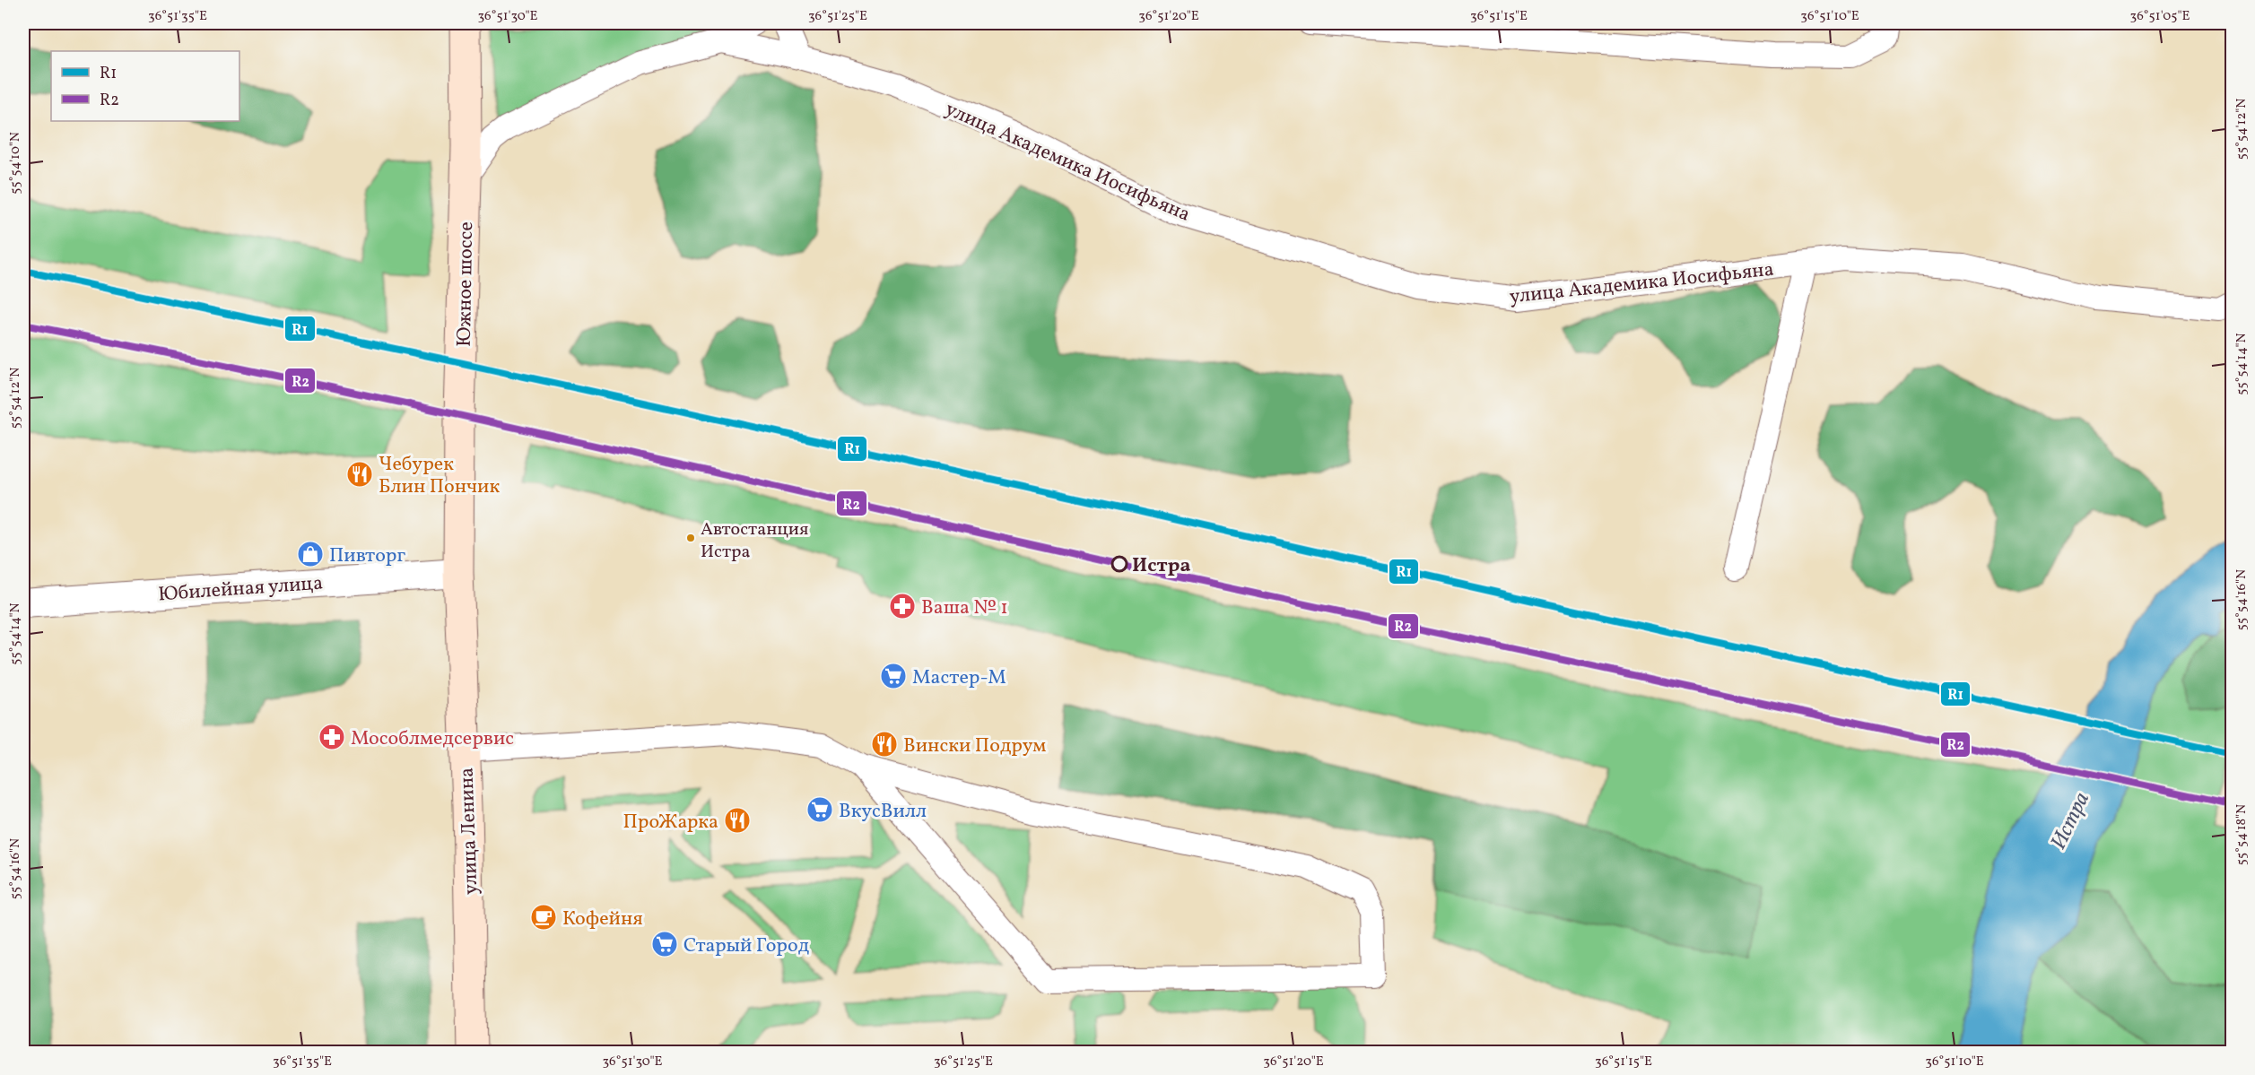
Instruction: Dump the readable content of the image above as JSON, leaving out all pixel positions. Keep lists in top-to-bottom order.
{
  "streets": {
    "main road": ["Южное шоссе", "улица Ленина"],
    "street": ["улица Академика Иосифьяна", "Юбилейная улица"]
  },
  "crossings": [
    ["улица Академика Иосифьяна", "Южное шоссе"],
    ["Южное шоссе", "Юбилейная улица"],
    ["Южное шоссе", "улица Ленина"],
    ["Юбилейная улица", "улица Ленина"]
  ],
  "water": ["Истра"],
  "places": {
    "restaurant": ["Чебурек Блин Пончик", "Вински Подрум", "ПроЖарка"],
    "other": ["Автостанция Истра", "Истра"],
    "shop": ["Пивторг"],
    "pharmacy": ["Ваша № 1", "Мособлмедсервис"],
    "supermarket": ["Мастер-М", "ВкусВилл", "Старый Город"],
    "cafe": ["Кофейня"]
  },
  "lines": ["transit line R1", "transit line R2"],
  "legend": ["R1", "R2"],
  "coordinates": [
    "36°51'35\"E",
    "36°51'30\"E",
    "36°51'25\"E",
    "36°51'20\"E",
    "36°51'15\"E",
    "36°51'10\"E",
    "36°51'05\"E",
    "55°54'12\"N",
    "55°54'10\"N",
    "55°54'14\"N",
    "55°54'16\"N",
    "55°54'18\"N"
  ]
}
